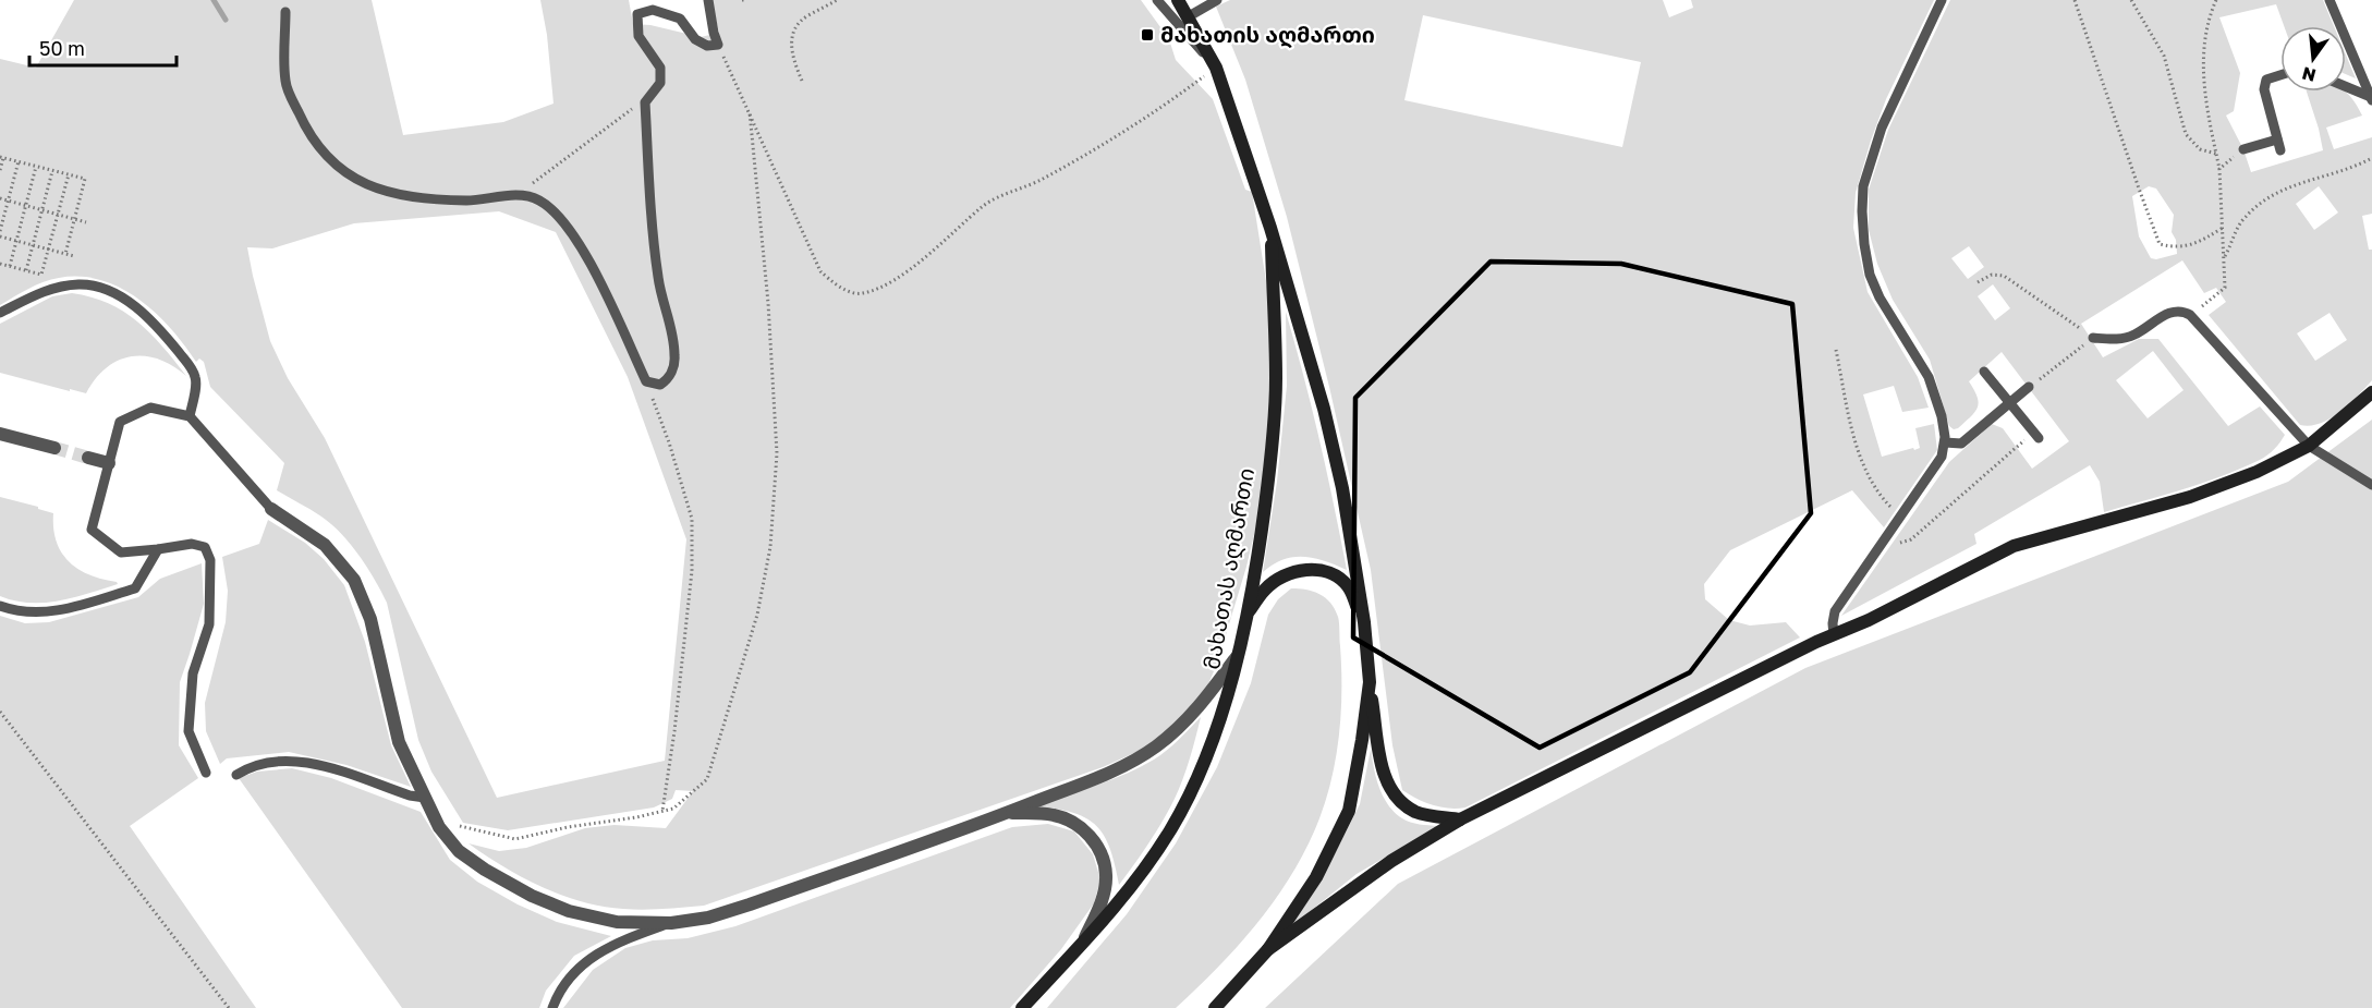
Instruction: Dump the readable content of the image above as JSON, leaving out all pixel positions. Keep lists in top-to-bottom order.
{
  "streets": {
    "main road": ["მახათას აღმართი"]
  },
  "places": {
    "transit": ["მახათის აღმართი"]
  },
  "scale_bar": "50 m",
  "north": "bottom"
}
